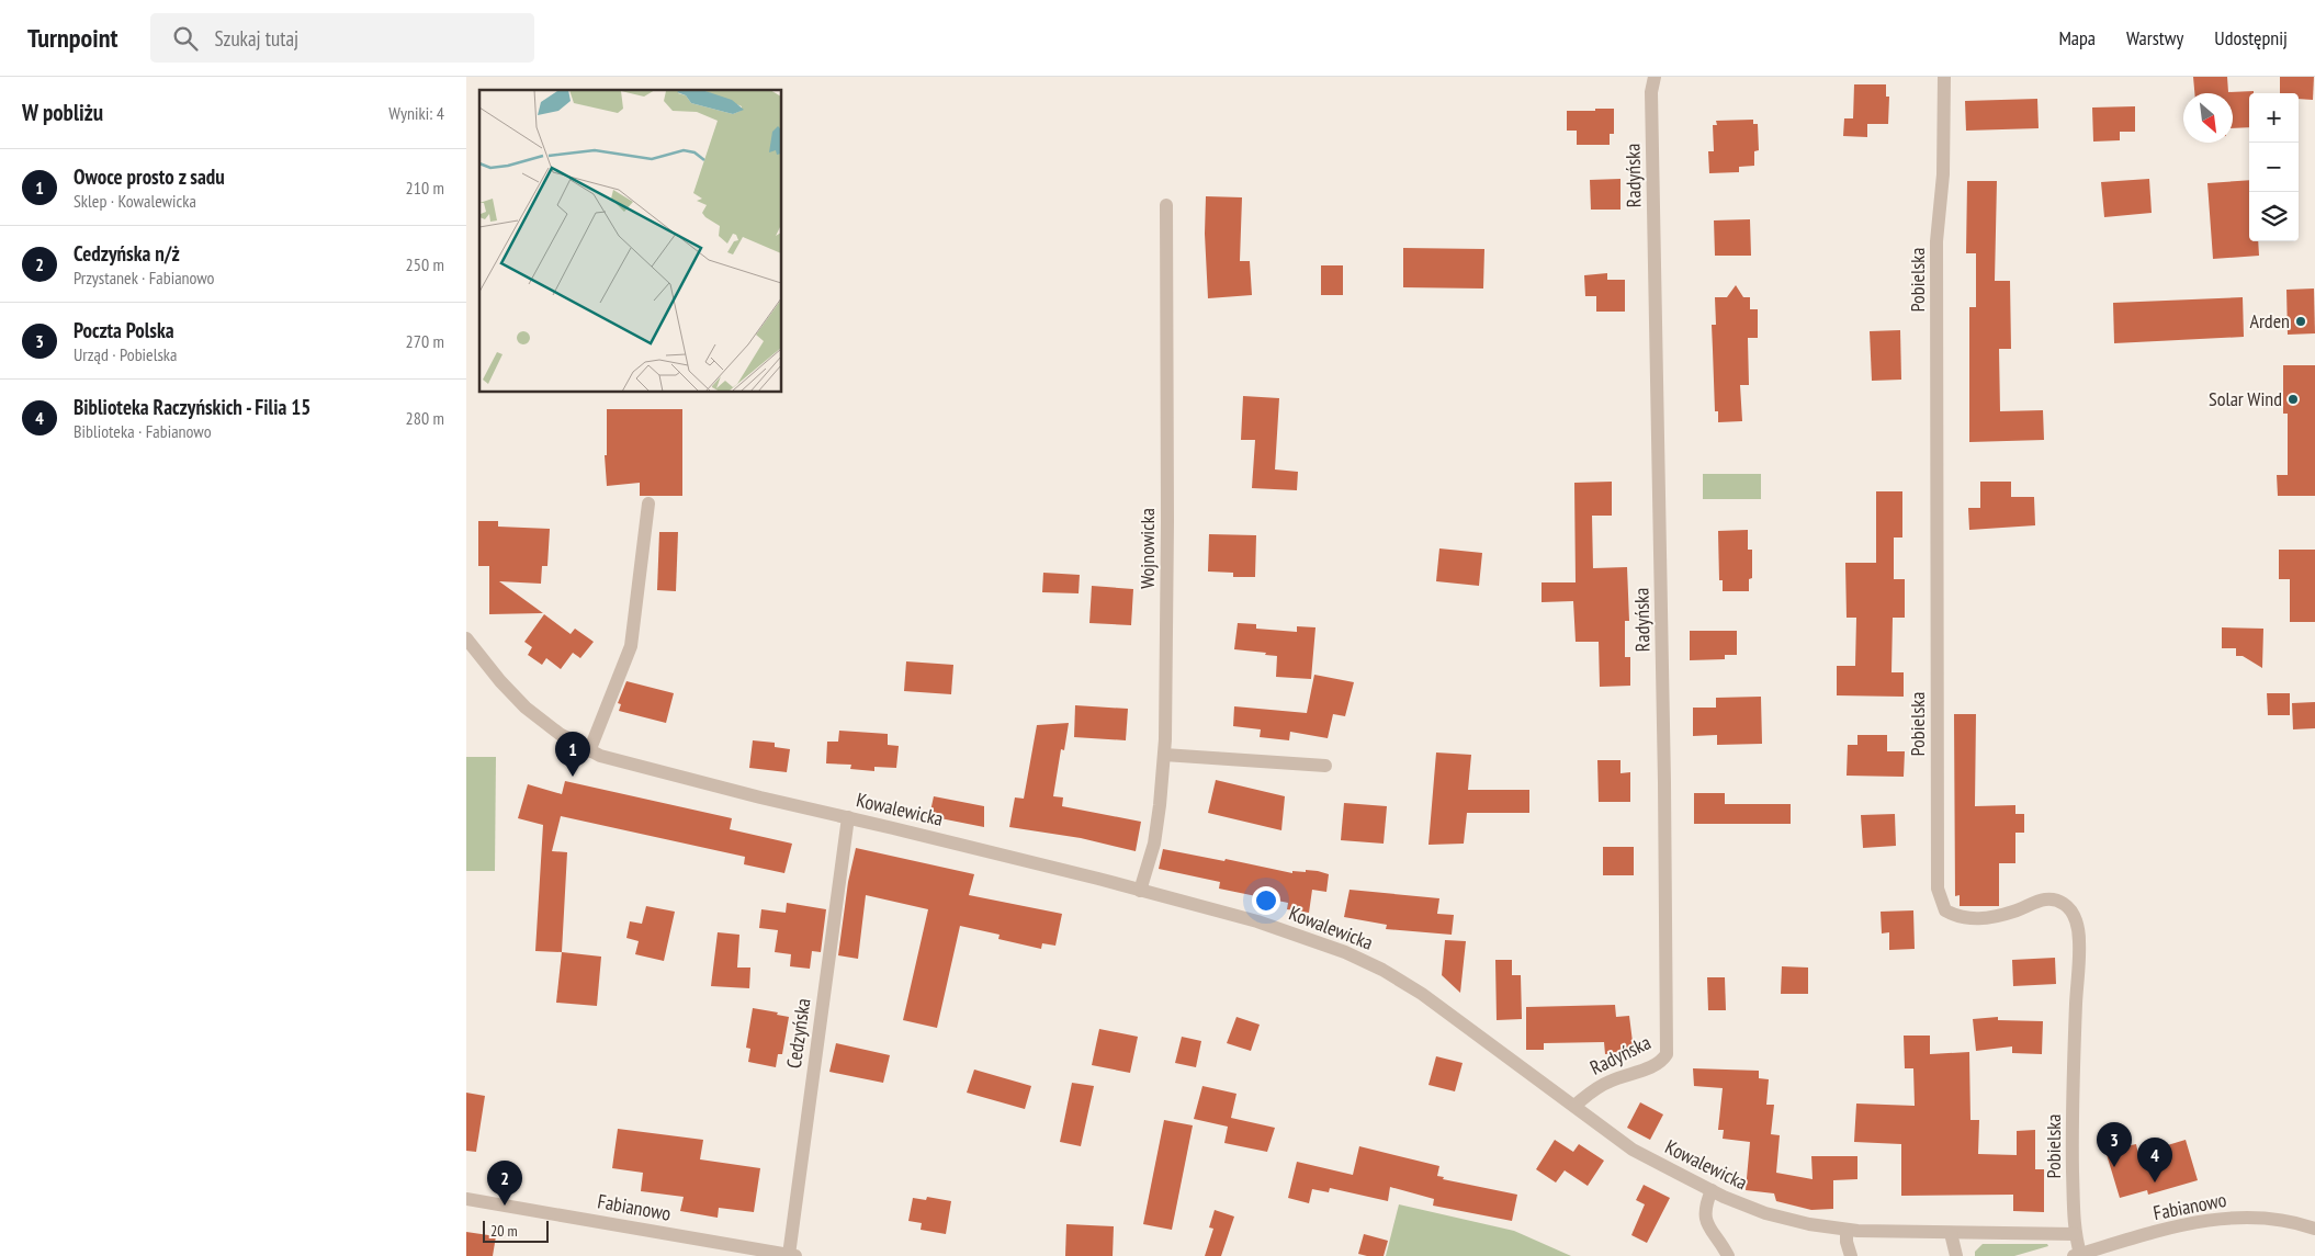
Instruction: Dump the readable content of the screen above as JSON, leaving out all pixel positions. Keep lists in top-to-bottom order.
{
  "streets": {
    "street": [
      "Radyńska",
      "Pobielska",
      "Wojnowicka",
      "Kowalewicka",
      "Cedzyńska",
      "Fabianowo"
    ]
  },
  "crossings": [
    ["Radyńska", "Kowalewicka"],
    ["Pobielska", "Kowalewicka"],
    ["Pobielska", "Fabianowo"],
    ["Wojnowicka", "Kowalewicka"],
    ["Kowalewicka", "Cedzyńska"],
    ["Cedzyńska", "Fabianowo"]
  ],
  "places": ["Arden", "Solar Wind"],
  "scale_bar": "20 m",
  "north": "bottom right",
  "page": {
    "header": "Turnpoint",
    "search": "Szukaj tutaj",
    "nav": ["Mapa", "Warstwy", "Udostępnij"],
    "heading": ["W pobliżu", "Wyniki: 4"],
    "map_buttons": ["+", "−"],
    "list": [
      {
        "mark": "1",
        "name": "Owoce prosto z sadu",
        "note": "Sklep · Kowalewicka",
        "value": "210 m"
      },
      {
        "mark": "2",
        "name": "Cedzyńska n/ż",
        "note": "Przystanek · Fabianowo",
        "value": "250 m"
      },
      {
        "mark": "3",
        "name": "Poczta Polska",
        "note": "Urząd · Pobielska",
        "value": "270 m"
      },
      {
        "mark": "4",
        "name": "Biblioteka Raczyńskich - Filia 15",
        "note": "Biblioteka · Fabianowo",
        "value": "280 m"
      }
    ],
    "pins": [
      "1",
      "3",
      "4",
      "2"
    ],
    "scale": "20 m"
  }
}
